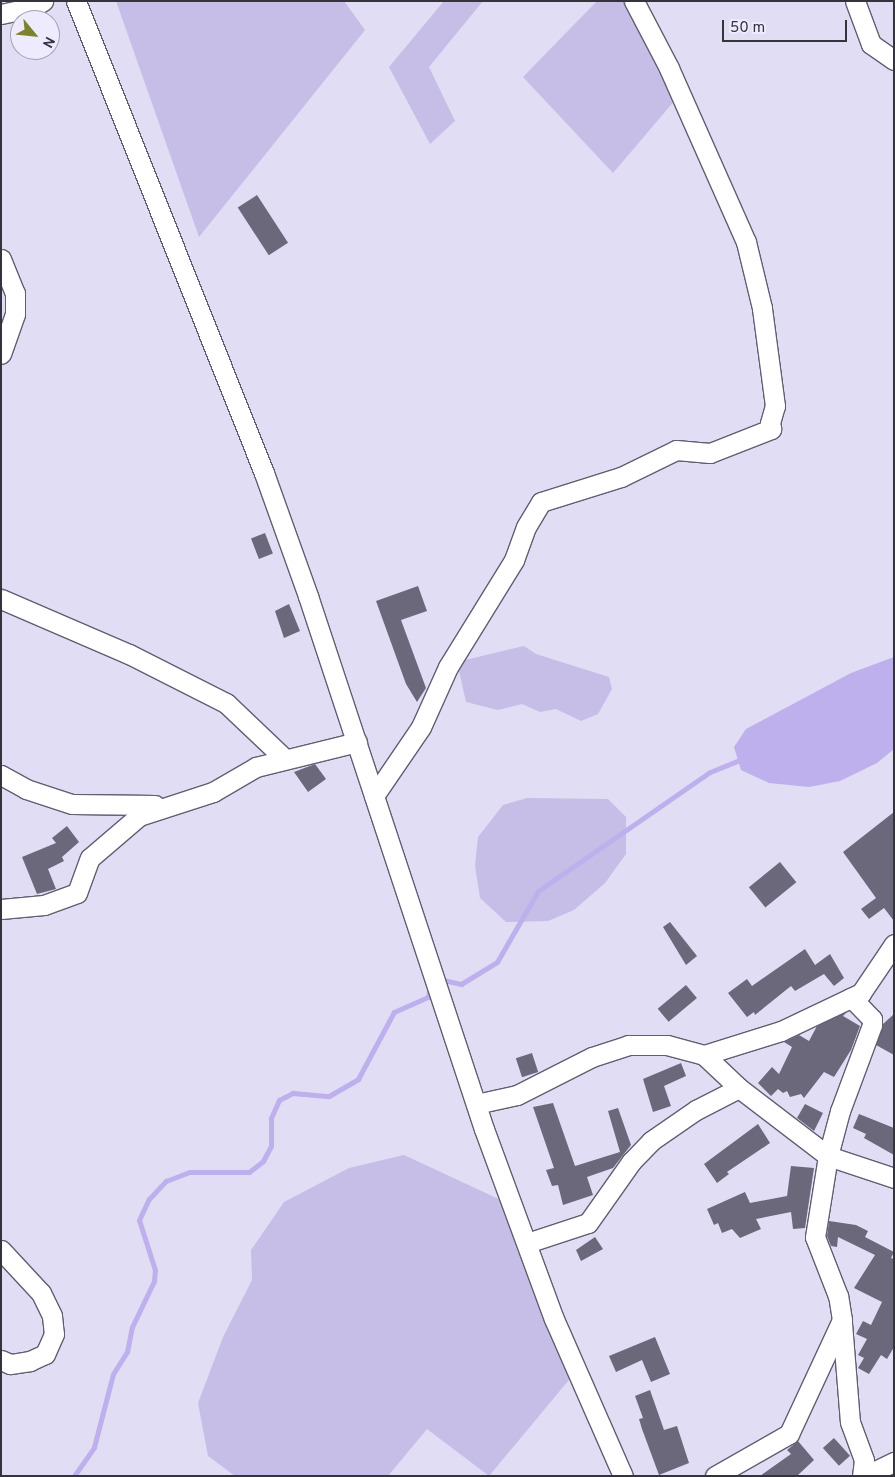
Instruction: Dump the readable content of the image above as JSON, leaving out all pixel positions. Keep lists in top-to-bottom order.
{
  "scale_bar": "50 m",
  "north": "bottom right"
}
